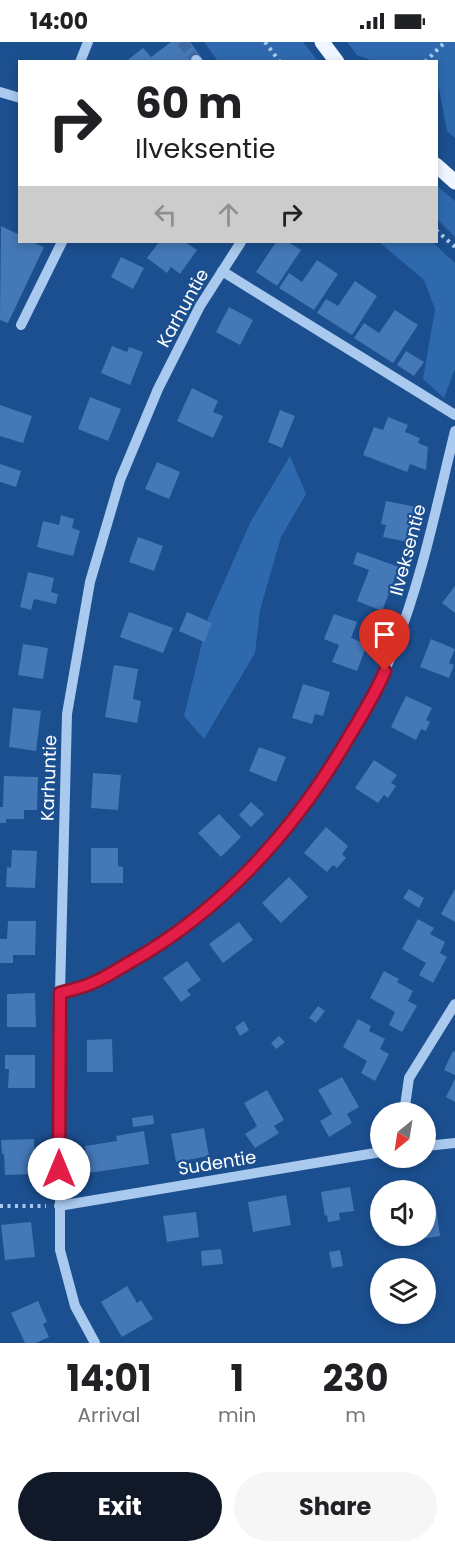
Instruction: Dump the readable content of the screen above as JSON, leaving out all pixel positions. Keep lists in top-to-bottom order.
{
  "streets": {
    "street": ["Karhuntie", "Ilveksentie", "Sudentie"]
  },
  "crossings": [
    ["Karhuntie", "Ilveksentie"],
    ["Karhuntie", "Sudentie"]
  ],
  "north": "bottom left",
  "page": {
    "status": "14:00",
    "turn": ["60 m", "Ilveksentie"],
    "eta": [
      "14:01",
      "Arrival",
      "1",
      "min",
      "230",
      "m"
    ],
    "buttons": ["Exit", "Share"]
  }
}
